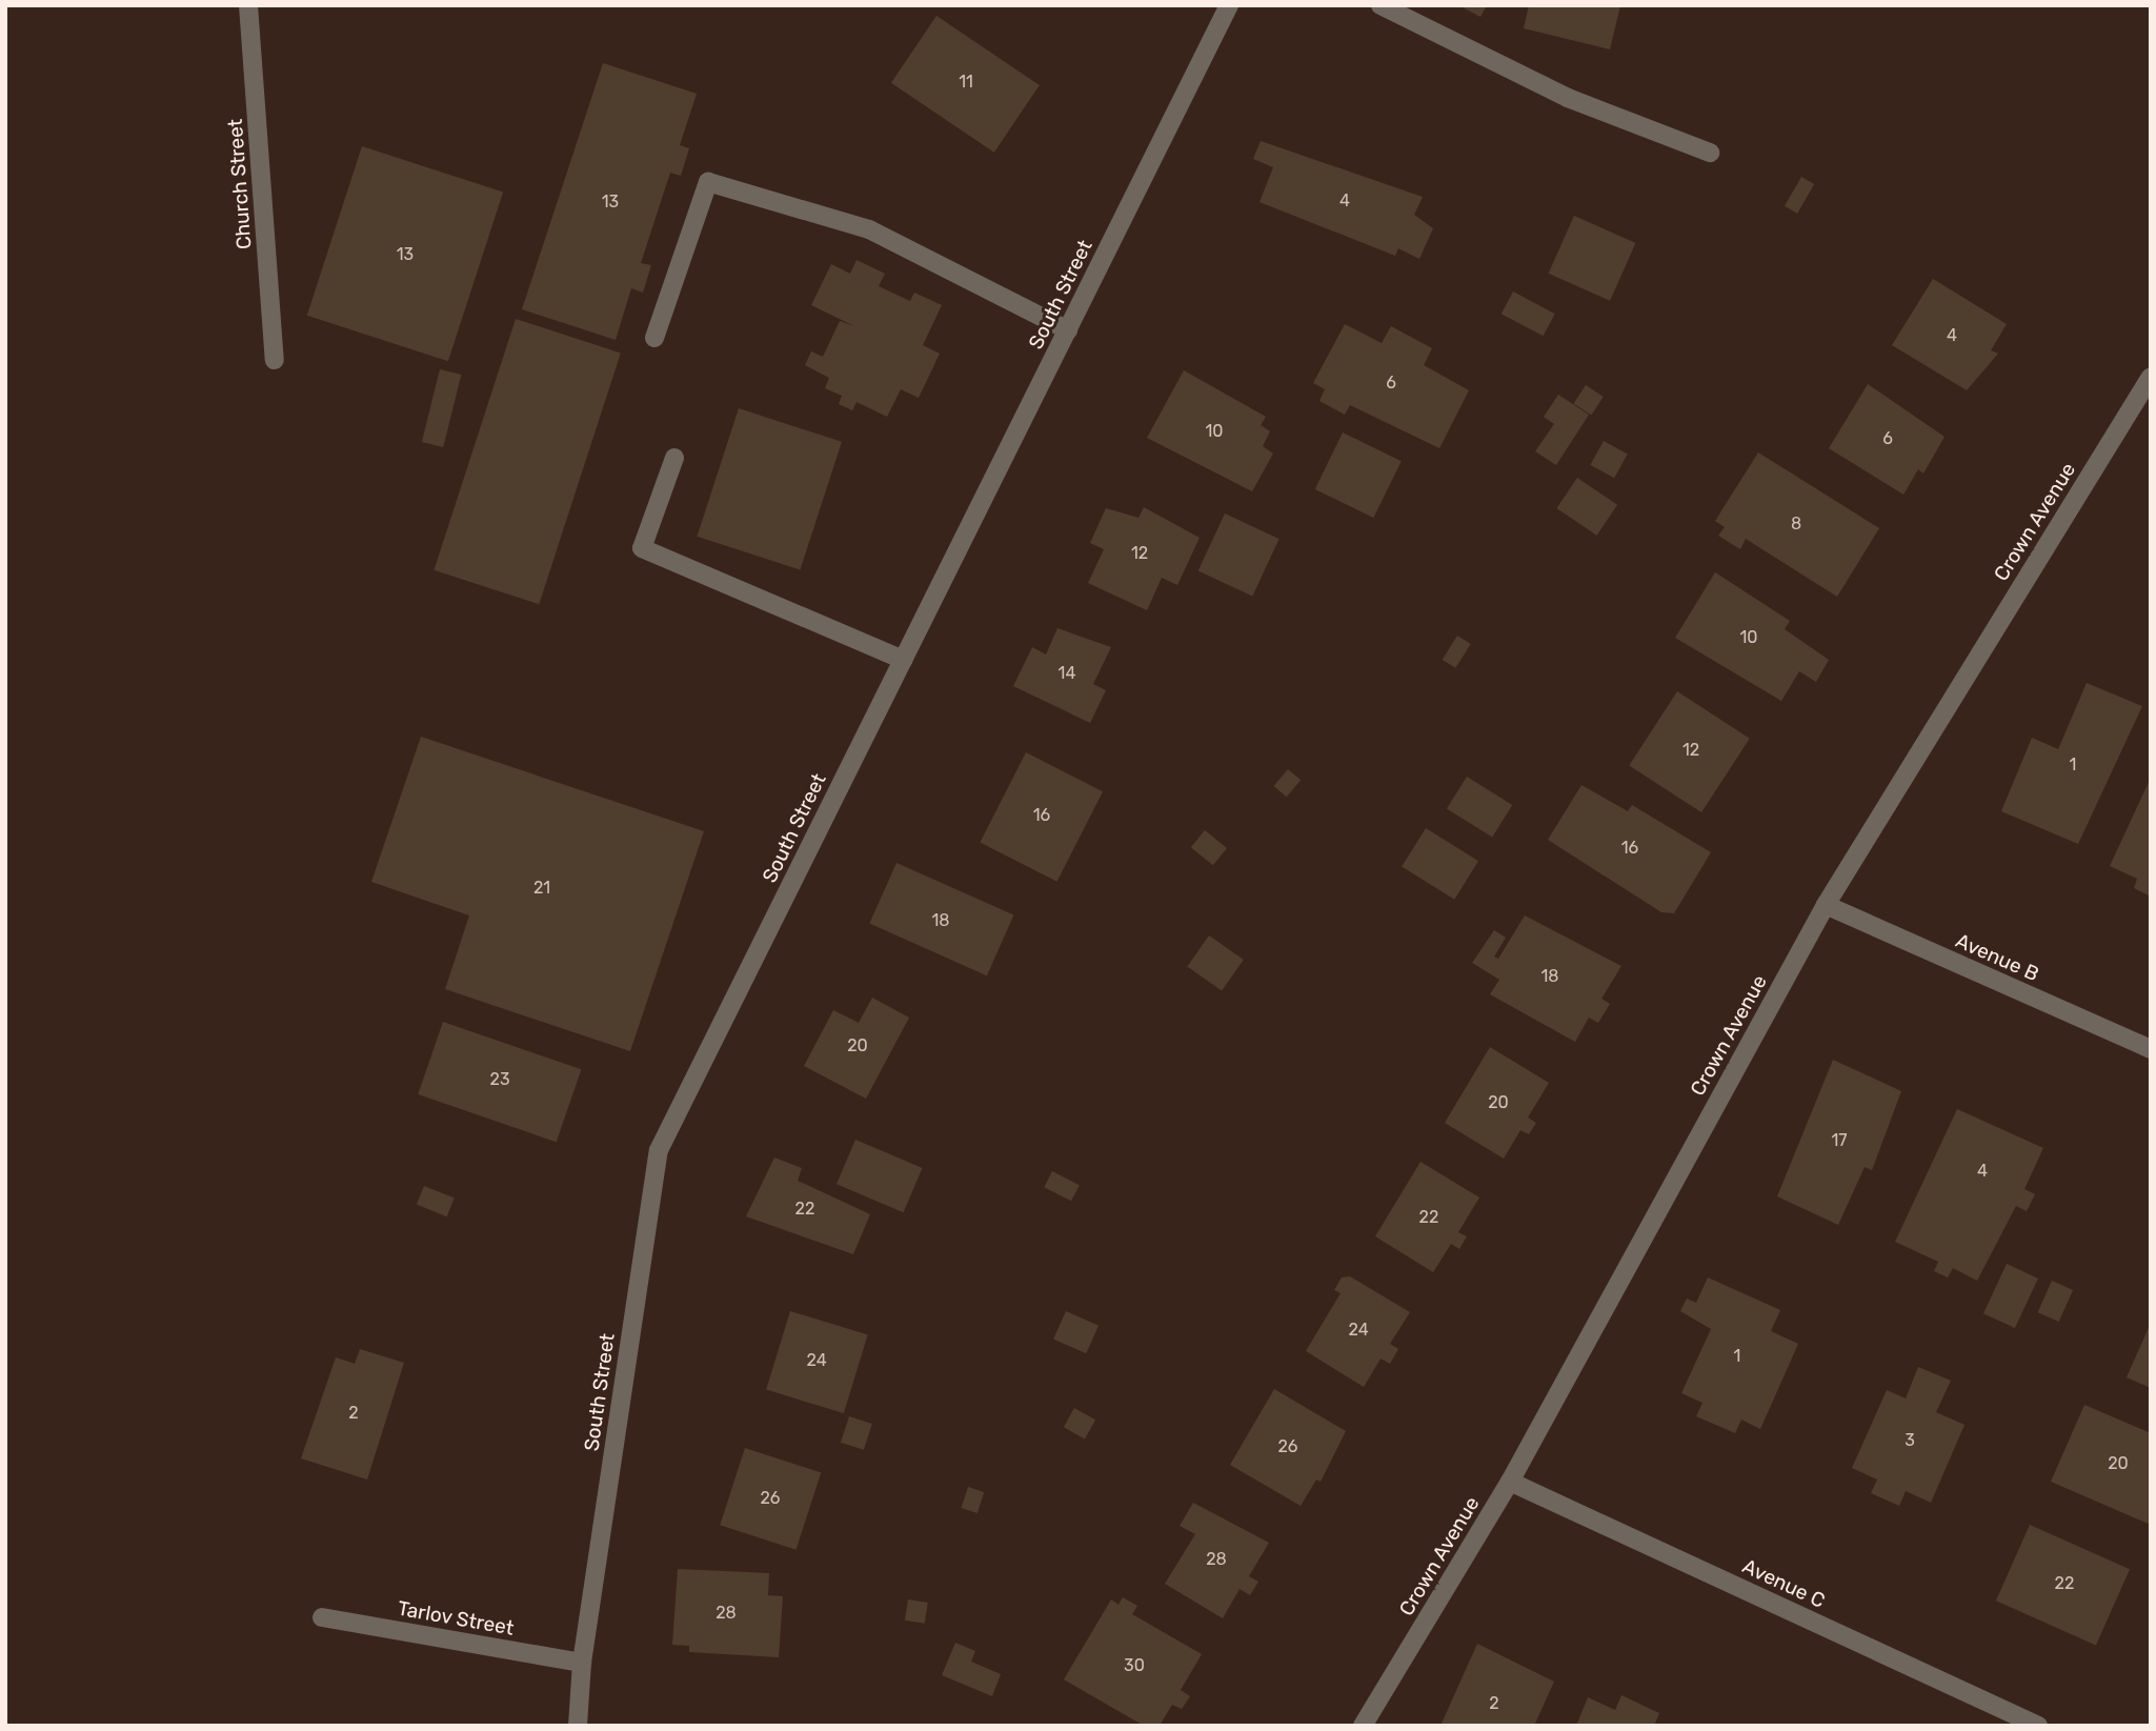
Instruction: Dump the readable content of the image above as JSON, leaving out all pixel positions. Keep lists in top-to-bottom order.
{
  "streets": {
    "street": [
      "Church Street",
      "South Street",
      "Crown Avenue",
      "Avenue B",
      "Avenue C",
      "Tarlov Street"
    ]
  },
  "crossings": [
    ["South Street", "Tarlov Street"],
    ["Crown Avenue", "Avenue B"],
    ["Crown Avenue", "Avenue C"]
  ],
  "house_numbers": [
    "11",
    "4",
    "13",
    "13",
    "4",
    "6",
    "10",
    "6",
    "8",
    "12",
    "10",
    "14",
    "12",
    "1",
    "16",
    "16",
    "21",
    "18",
    "18",
    "20",
    "23",
    "20",
    "17",
    "4",
    "22",
    "22",
    "24",
    "1",
    "24",
    "2",
    "3",
    "26",
    "20",
    "26",
    "28",
    "22",
    "28",
    "30",
    "2"
  ]
}
